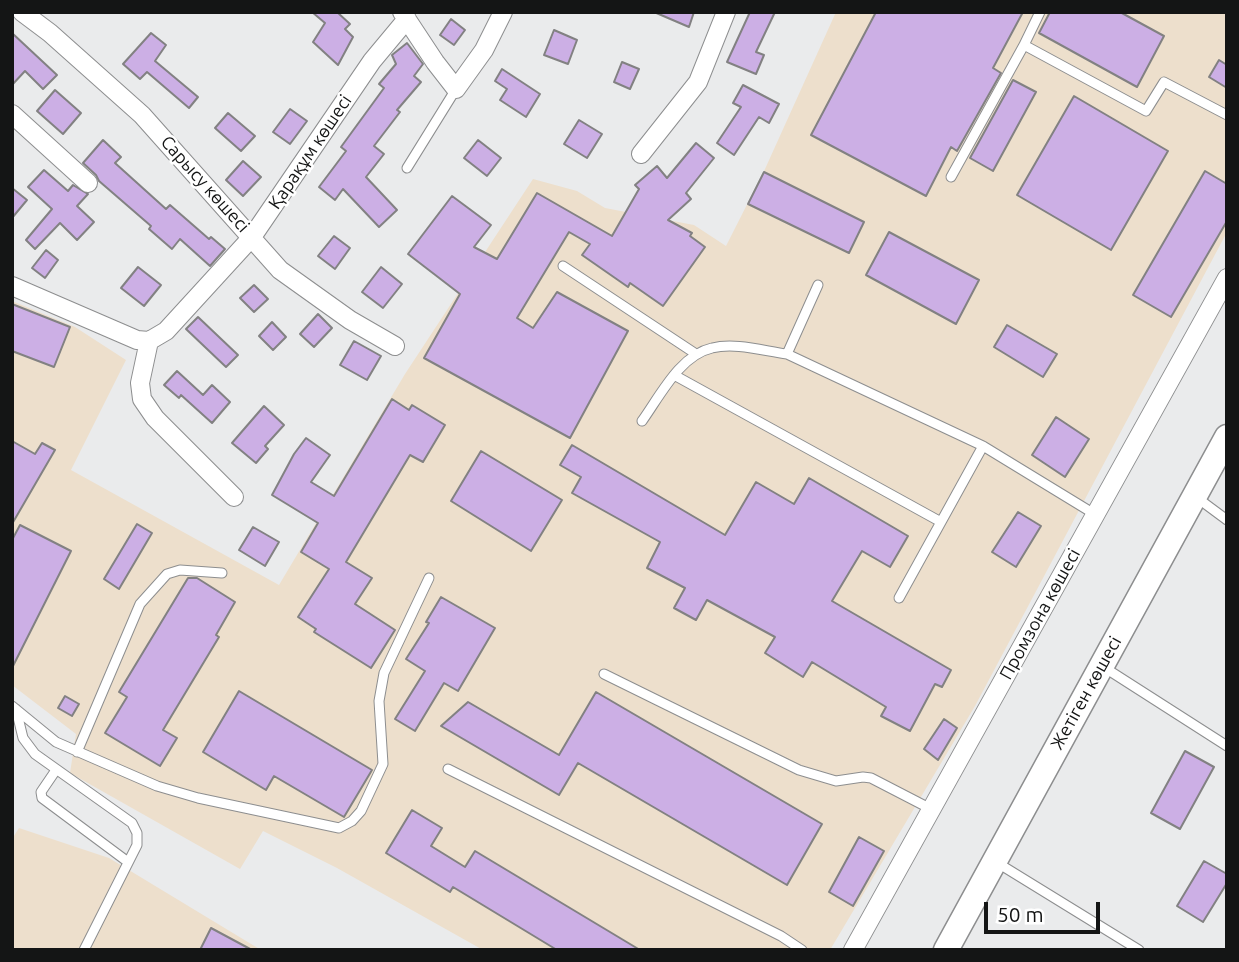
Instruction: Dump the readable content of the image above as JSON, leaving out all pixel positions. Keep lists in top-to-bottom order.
{
  "streets": {
    "street": [
      "Қарақұм көшесі",
      "Сарысу көшесі",
      "Промзона көшесі",
      "Жетіген көшесі"
    ]
  },
  "crossings": [
    ["Қарақұм көшесі", "Сарысу көшесі"]
  ],
  "scale_bar": "50 m"
}
